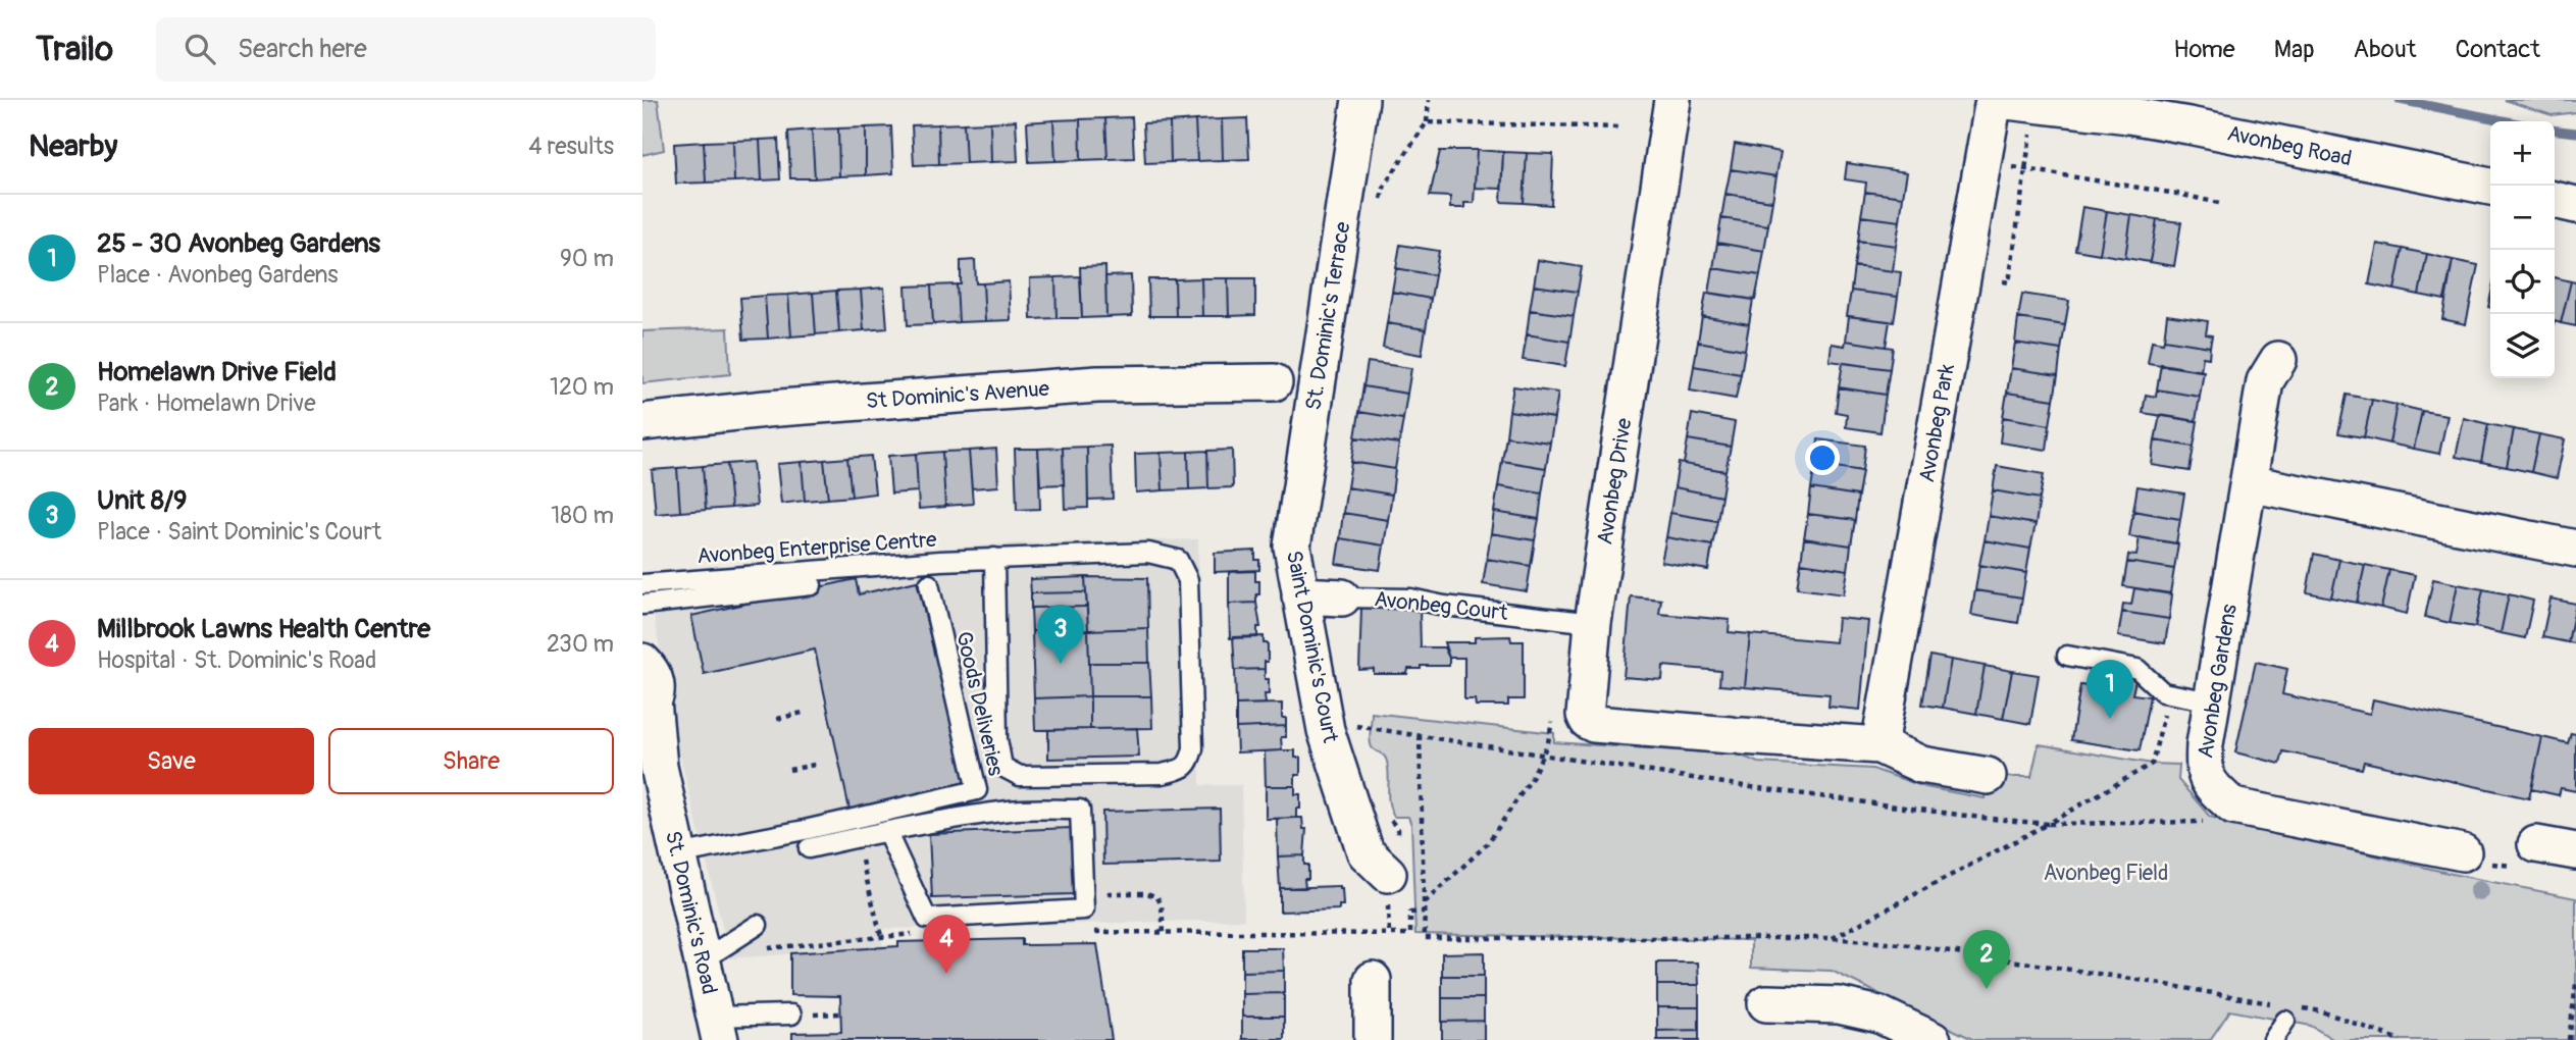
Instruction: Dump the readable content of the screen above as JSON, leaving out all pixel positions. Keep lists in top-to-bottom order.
{
  "streets": {
    "street": [
      "Avonbeg Road",
      "St. Dominic's Terrace",
      "St Dominic's Avenue",
      "Avonbeg Park",
      "Avonbeg Drive",
      "Saint Dominic's Court",
      "Avonbeg Gardens",
      "St. Dominic's Road"
    ],
    "lane": ["Avonbeg Enterprise Centre", "Avonbeg Court", "Goods Deliveries"]
  },
  "crossings": [
    ["Avonbeg Road", "Avonbeg Park"],
    ["St. Dominic's Terrace", "Saint Dominic's Court"],
    ["Avonbeg Park", "Avonbeg Drive"],
    ["Avonbeg Drive", "Avonbeg Court"],
    ["Avonbeg Court", "Saint Dominic's Court"]
  ],
  "parks": ["Avonbeg Field"],
  "page": {
    "header": "Trailo",
    "search": "Search here",
    "nav": [
      "Home",
      "Map",
      "About",
      "Contact"
    ],
    "heading": ["Nearby", "4 results"],
    "map_buttons": ["+", "−"],
    "list": [
      {
        "mark": "1",
        "name": "25 - 30 Avonbeg Gardens",
        "note": "Place · Avonbeg Gardens",
        "value": "90 m"
      },
      {
        "mark": "2",
        "name": "Homelawn Drive Field",
        "note": "Park · Homelawn Drive",
        "value": "120 m"
      },
      {
        "mark": "3",
        "name": "Unit 8/9",
        "note": "Place · Saint Dominic's Court",
        "value": "180 m"
      },
      {
        "mark": "4",
        "name": "Millbrook Lawns Health Centre",
        "note": "Hospital · St. Dominic's Road",
        "value": "230 m"
      }
    ],
    "pins": [
      "3",
      "1",
      "4",
      "2"
    ],
    "buttons": ["Save", "Share"]
  }
}
